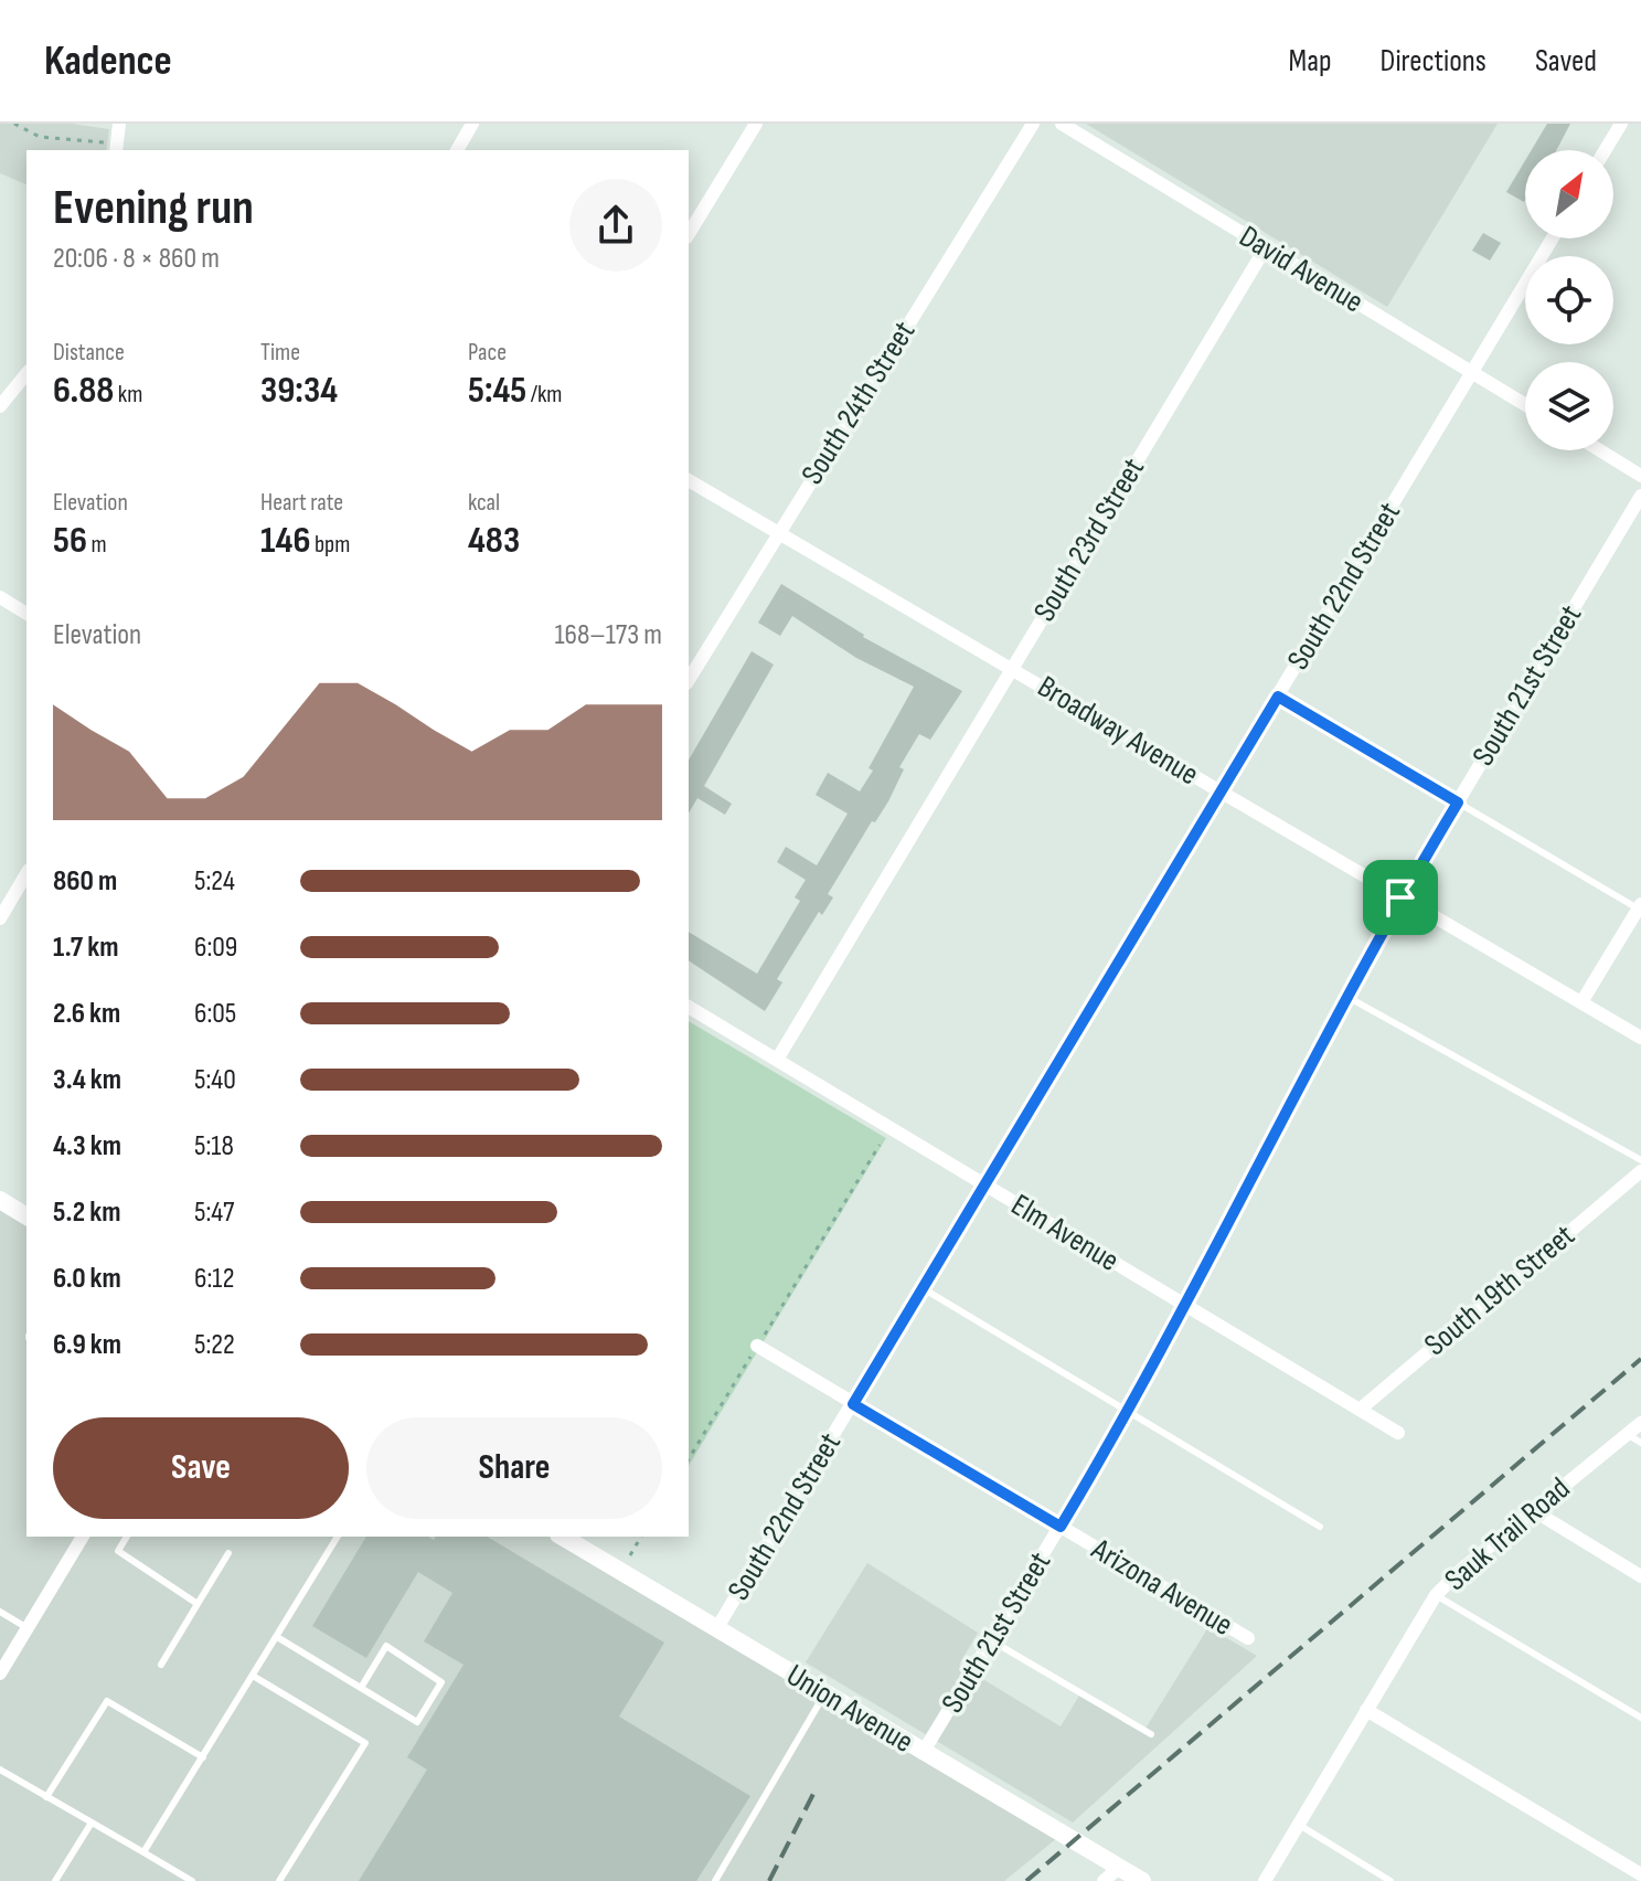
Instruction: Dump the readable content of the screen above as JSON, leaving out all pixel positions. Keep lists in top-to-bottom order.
{
  "streets": {
    "street": [
      "David Avenue",
      "South 24th Street",
      "South 23rd Street",
      "South 22nd Street",
      "South 21st Street",
      "Broadway Avenue",
      "Elm Avenue",
      "South 19th Street",
      "Sauk Trail Road",
      "Arizona Avenue",
      "Union Avenue"
    ]
  },
  "crossings": [
    ["David Avenue", "South 23rd Street"],
    ["David Avenue", "South 22nd Street"],
    ["South 24th Street", "Broadway Avenue"],
    ["South 23rd Street", "Broadway Avenue"],
    ["South 23rd Street", "Elm Avenue"],
    ["South 22nd Street", "Broadway Avenue"],
    ["South 22nd Street", "Elm Avenue"],
    ["South 22nd Street", "Arizona Avenue"],
    ["South 22nd Street", "Union Avenue"],
    ["South 21st Street", "Broadway Avenue"],
    ["South 21st Street", "Elm Avenue"],
    ["South 21st Street", "Arizona Avenue"],
    ["South 21st Street", "Union Avenue"],
    ["Elm Avenue", "South 19th Street"]
  ],
  "north": "top right",
  "page": {
    "header": "Kadence",
    "nav": ["Map", "Directions", "Saved"],
    "heading": ["Evening run", "20:06 · 8 × 860 m"],
    "stats": [
      ["Distance", "6.88 km"],
      ["Time", "39:34"],
      ["Pace", "5:45 /km"],
      ["Elevation", "56 m"],
      ["Heart rate", "146 bpm"],
      ["kcal", "483"]
    ],
    "chart": ["Elevation", "168–173 m"],
    "list": [
      {
        "name": "860 m",
        "note": "5:24"
      },
      {
        "name": "1.7 km",
        "note": "6:09"
      },
      {
        "name": "2.6 km",
        "note": "6:05"
      },
      {
        "name": "3.4 km",
        "note": "5:40"
      },
      {
        "name": "4.3 km",
        "note": "5:18"
      },
      {
        "name": "5.2 km",
        "note": "5:47"
      },
      {
        "name": "6.0 km",
        "note": "6:12"
      },
      {
        "name": "6.9 km",
        "note": "5:22"
      }
    ],
    "buttons": ["Save", "Share"]
  }
}
